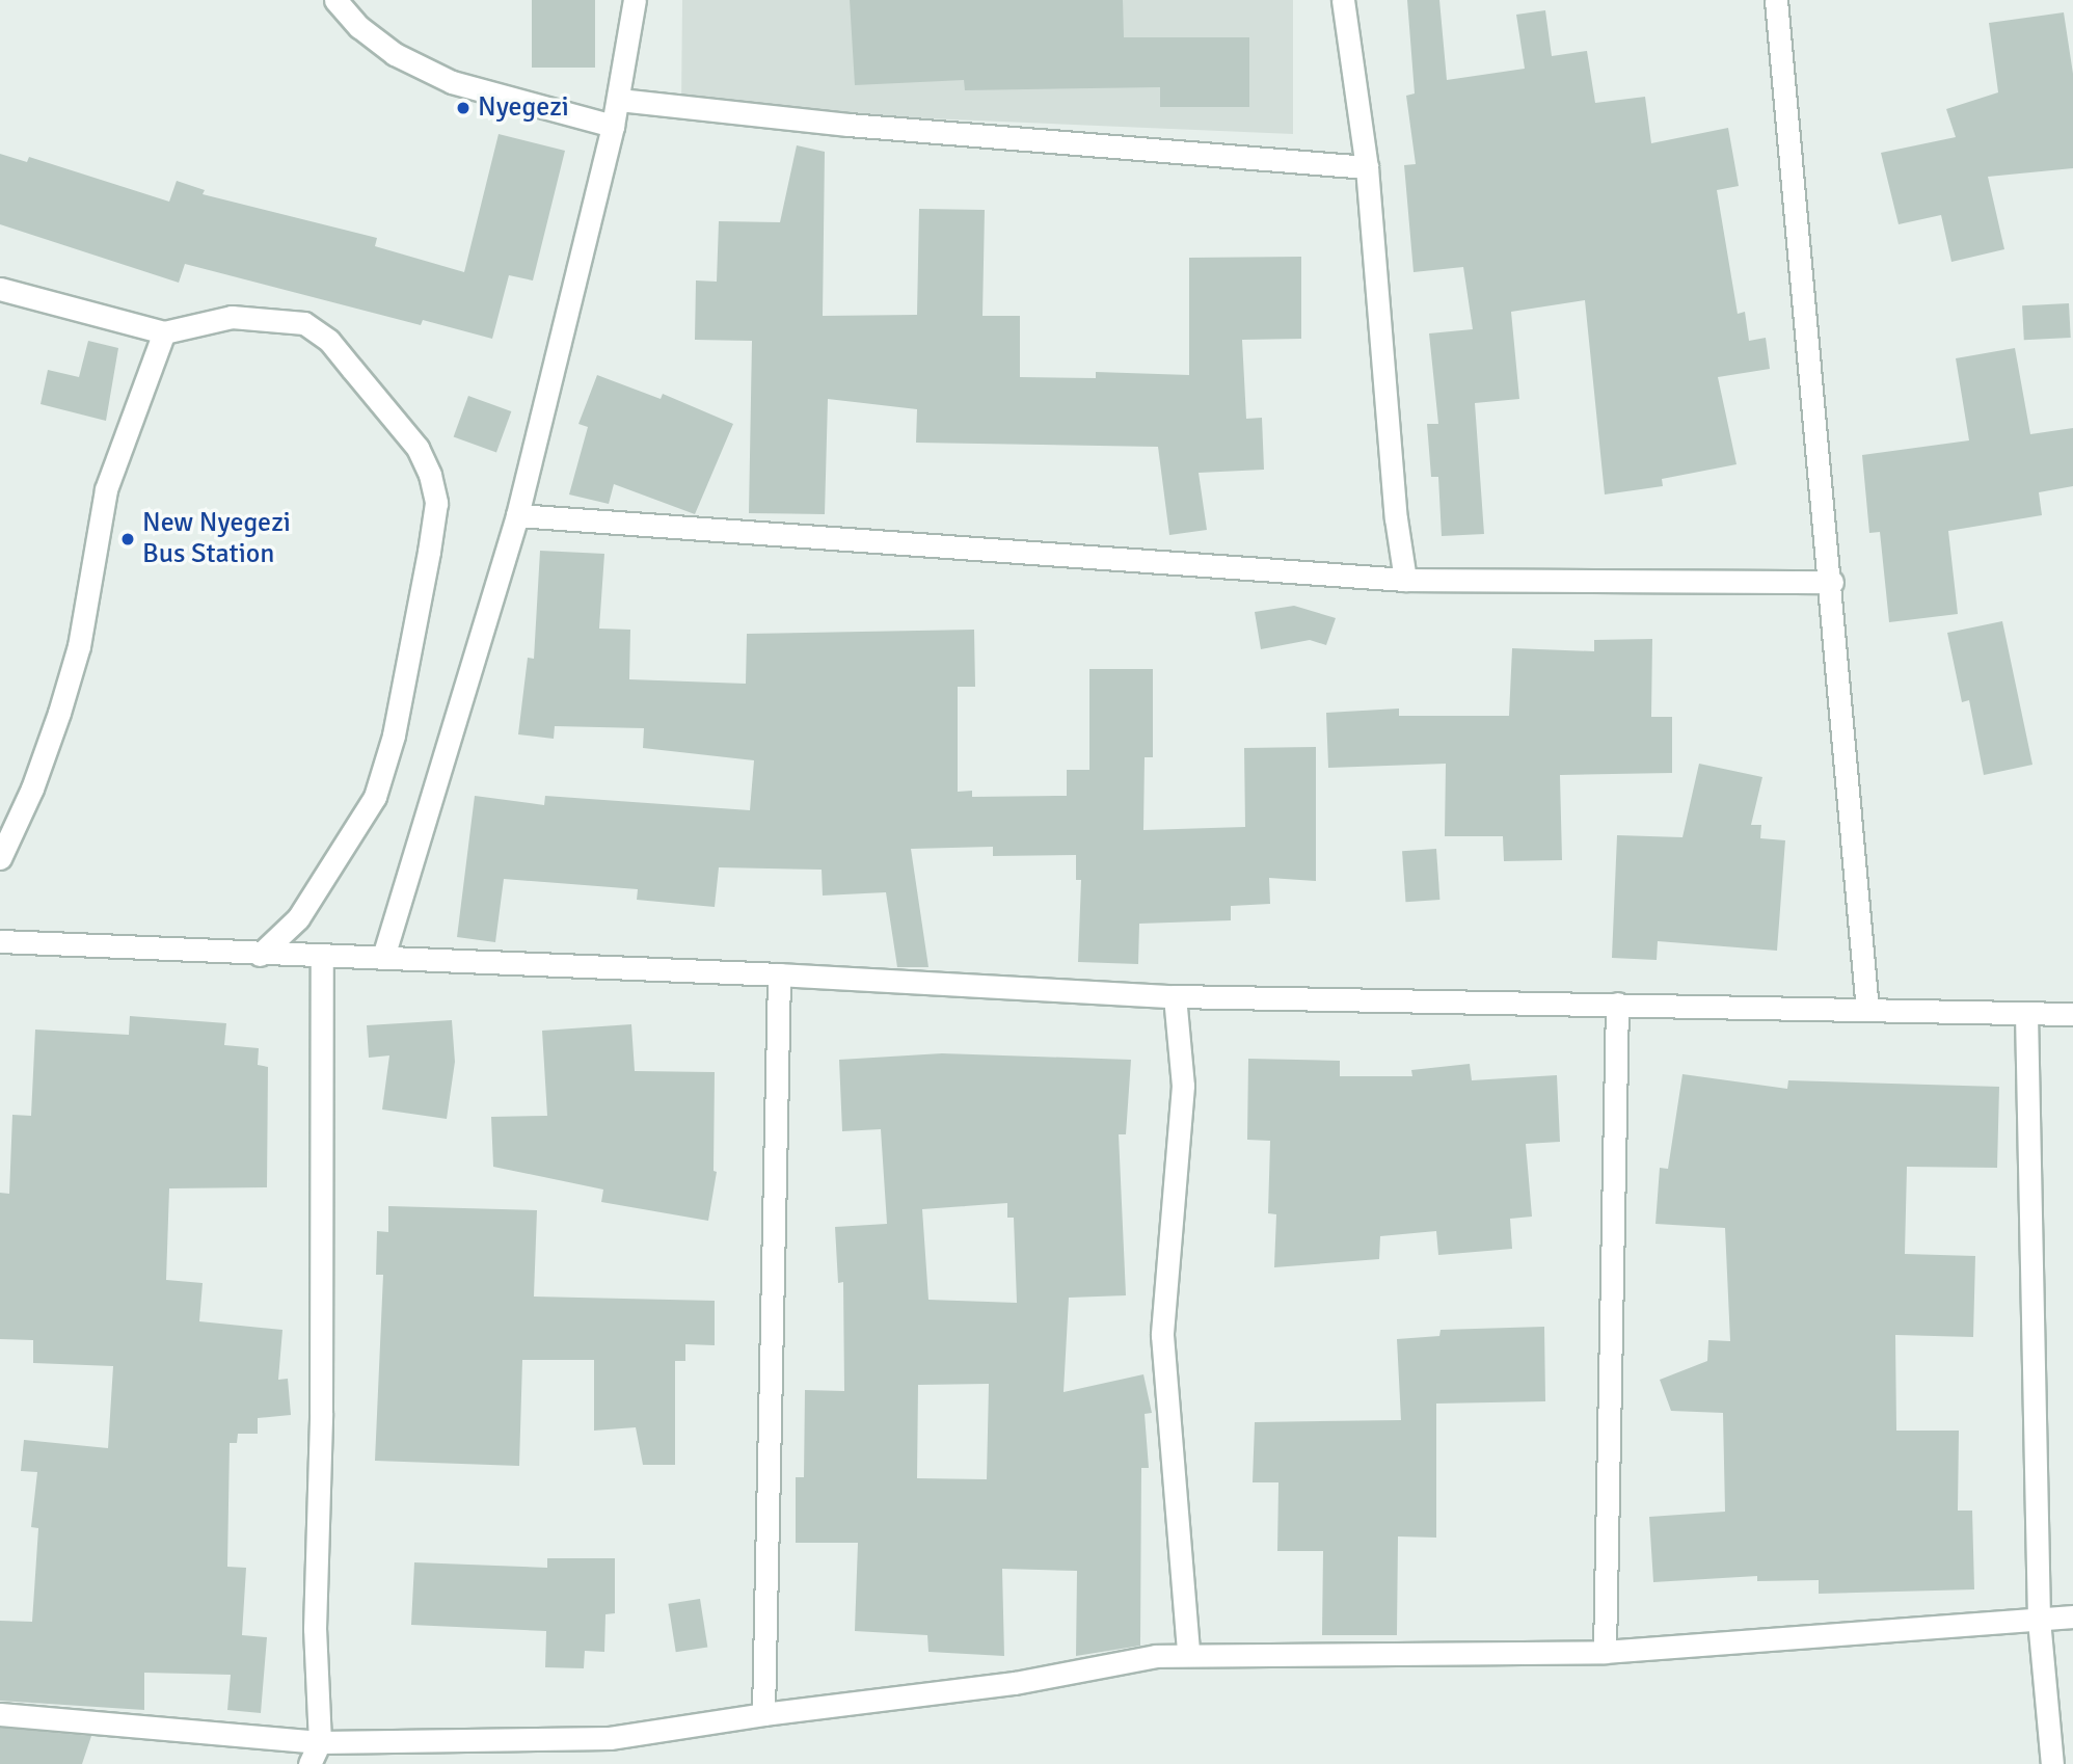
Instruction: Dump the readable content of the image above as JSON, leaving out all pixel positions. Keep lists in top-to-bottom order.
{
  "places": ["Nyegezi", "New Nyegezi Bus Station"]
}
